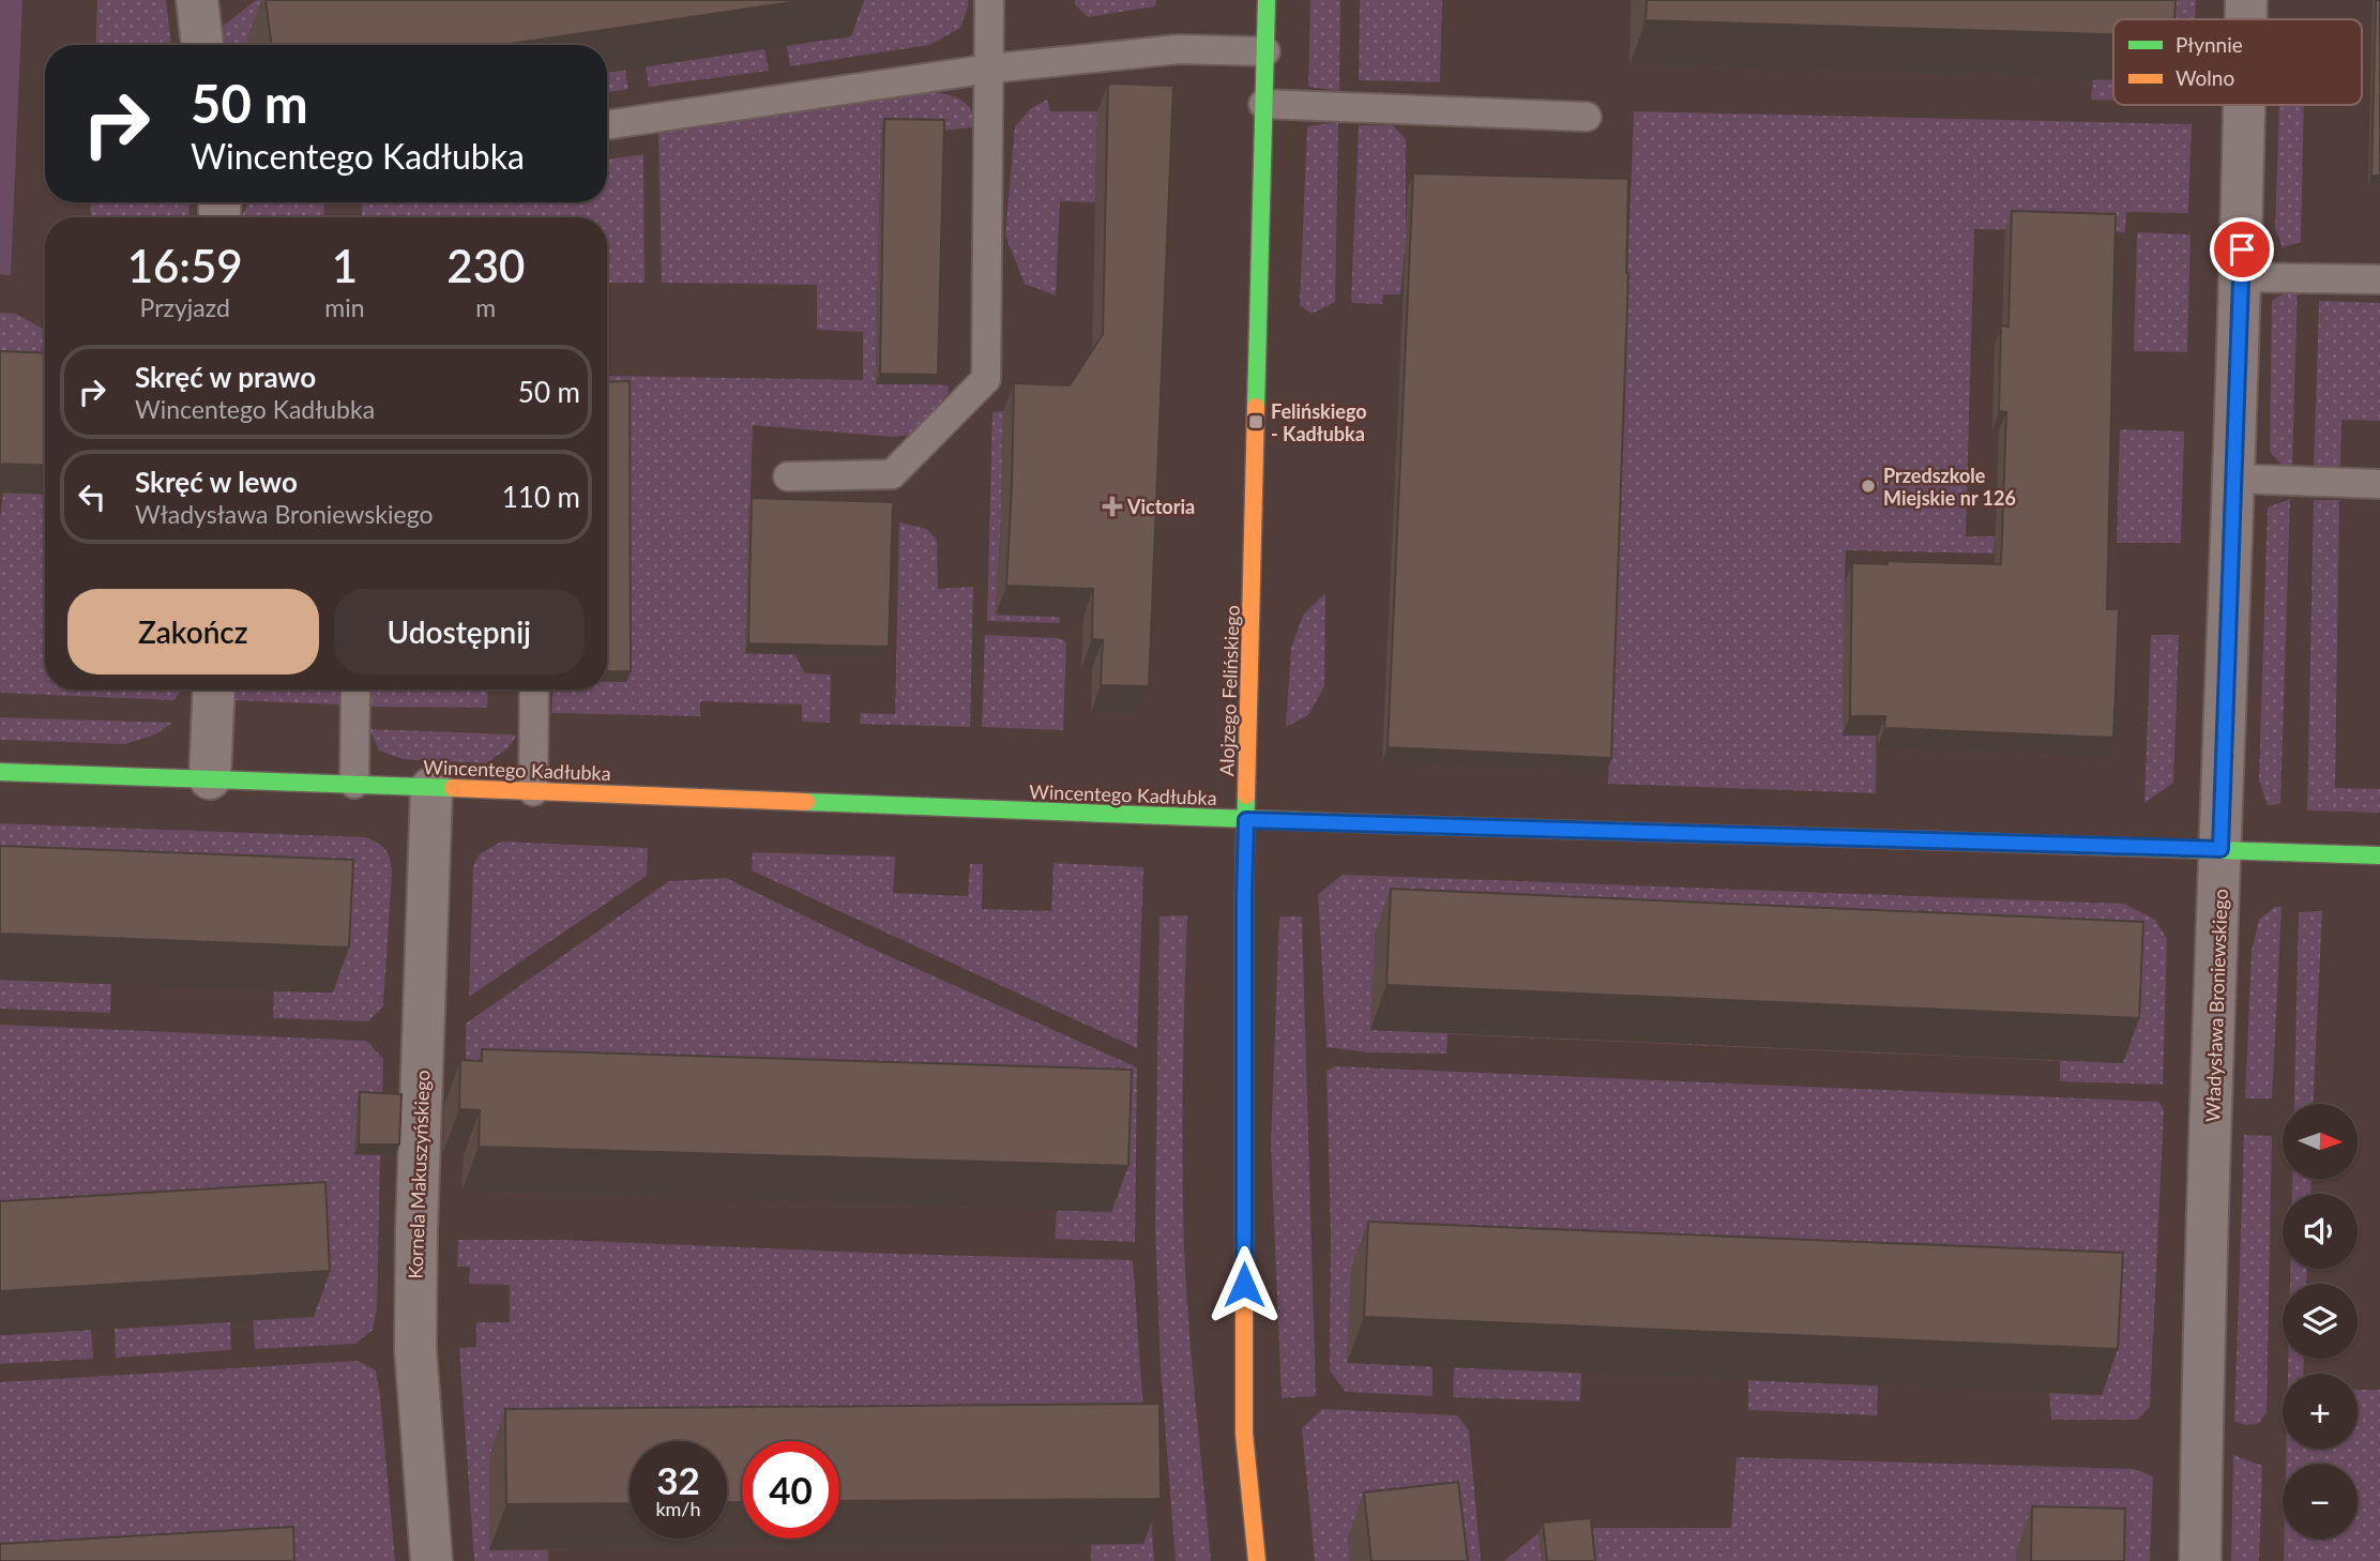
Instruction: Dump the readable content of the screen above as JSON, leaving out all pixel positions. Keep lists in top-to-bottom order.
{
  "streets": {
    "street": [
      "Alojzego Felińskiego",
      "Wincentego Kadłubka",
      "Władysława Broniewskiego",
      "Kornela Makuszyńskiego"
    ]
  },
  "crossings": [
    ["Alojzego Felińskiego", "Wincentego Kadłubka"],
    ["Wincentego Kadłubka", "Władysława Broniewskiego"],
    ["Wincentego Kadłubka", "Kornela Makuszyńskiego"]
  ],
  "places": {
    "transit": ["Felińskiego - Kadłubka"],
    "other": ["Przedszkole Miejskie nr 126"],
    "health": ["Victoria"]
  },
  "legend": ["Płynnie", "Wolno"],
  "north": "right",
  "page": {
    "turn": ["50 m", "Wincentego Kadłubka"],
    "eta": [
      "16:59",
      "Przyjazd",
      "1",
      "min",
      "230",
      "m"
    ],
    "list": [
      {
        "name": "Skręć w prawo",
        "note": "Wincentego Kadłubka",
        "value": "50 m"
      },
      {
        "name": "Skręć w lewo",
        "note": "Władysława Broniewskiego",
        "value": "110 m"
      }
    ],
    "buttons": ["Zakończ", "Udostępnij"],
    "map_buttons": ["+", "−"],
    "speed": "32 km/h",
    "limit": "40"
  }
}
